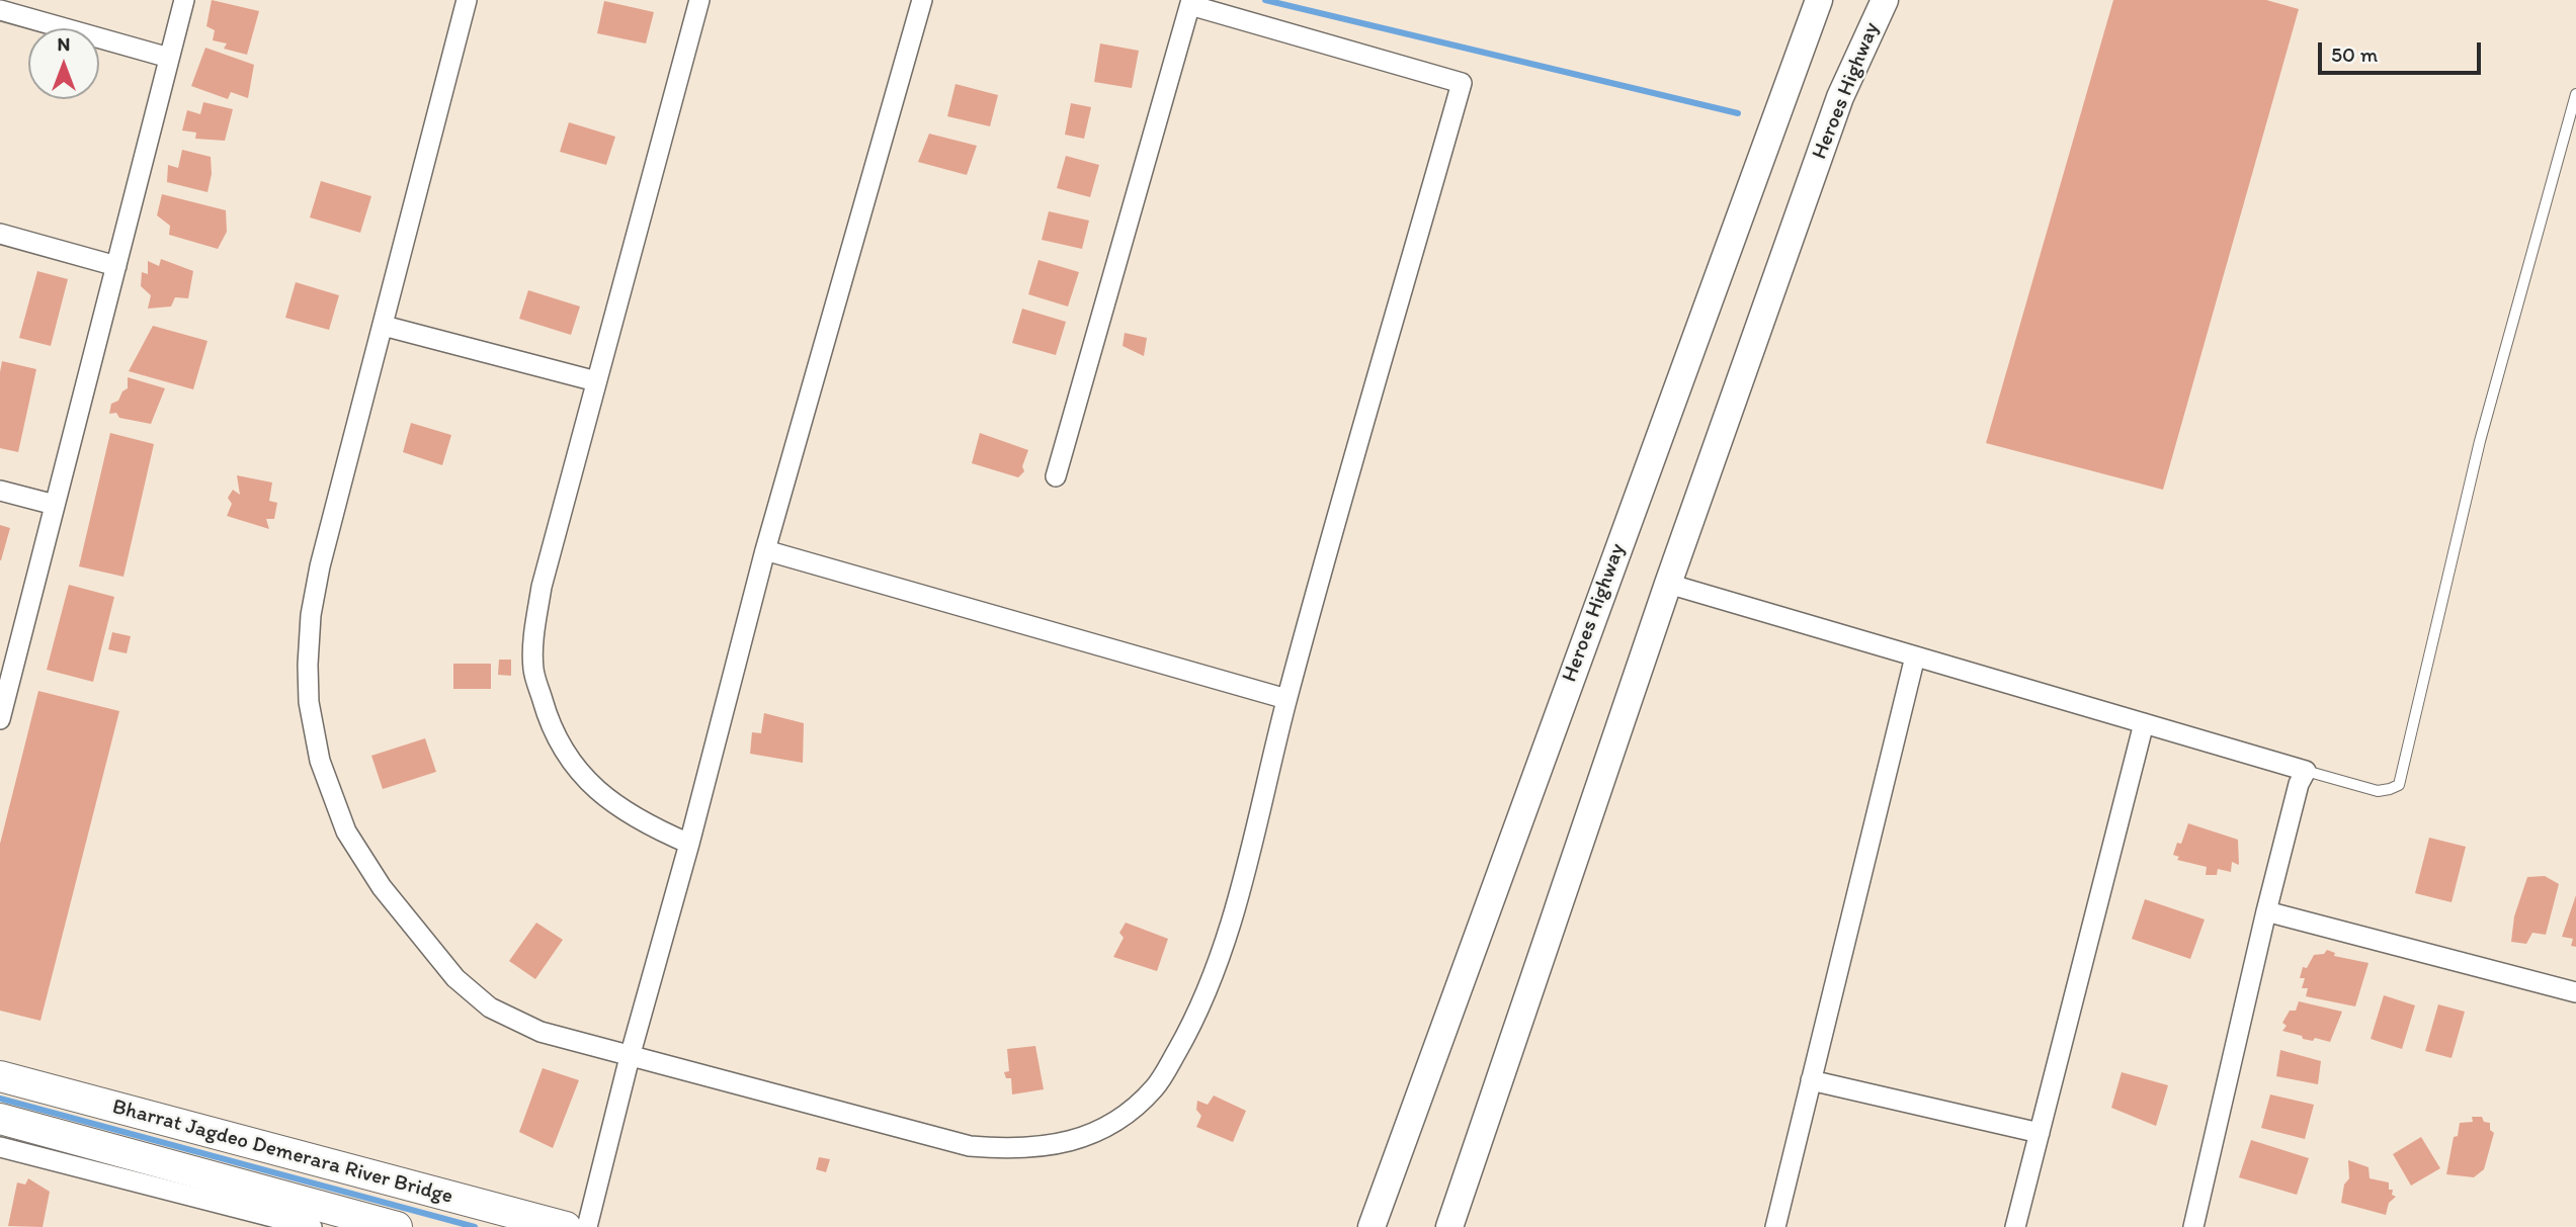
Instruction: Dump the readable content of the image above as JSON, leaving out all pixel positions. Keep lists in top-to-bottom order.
{
  "streets": {
    "main road": ["Heroes Highway", "Bharrat Jagdeo Demerara River Bridge"]
  },
  "scale_bar": "50 m",
  "north": "top"
}
